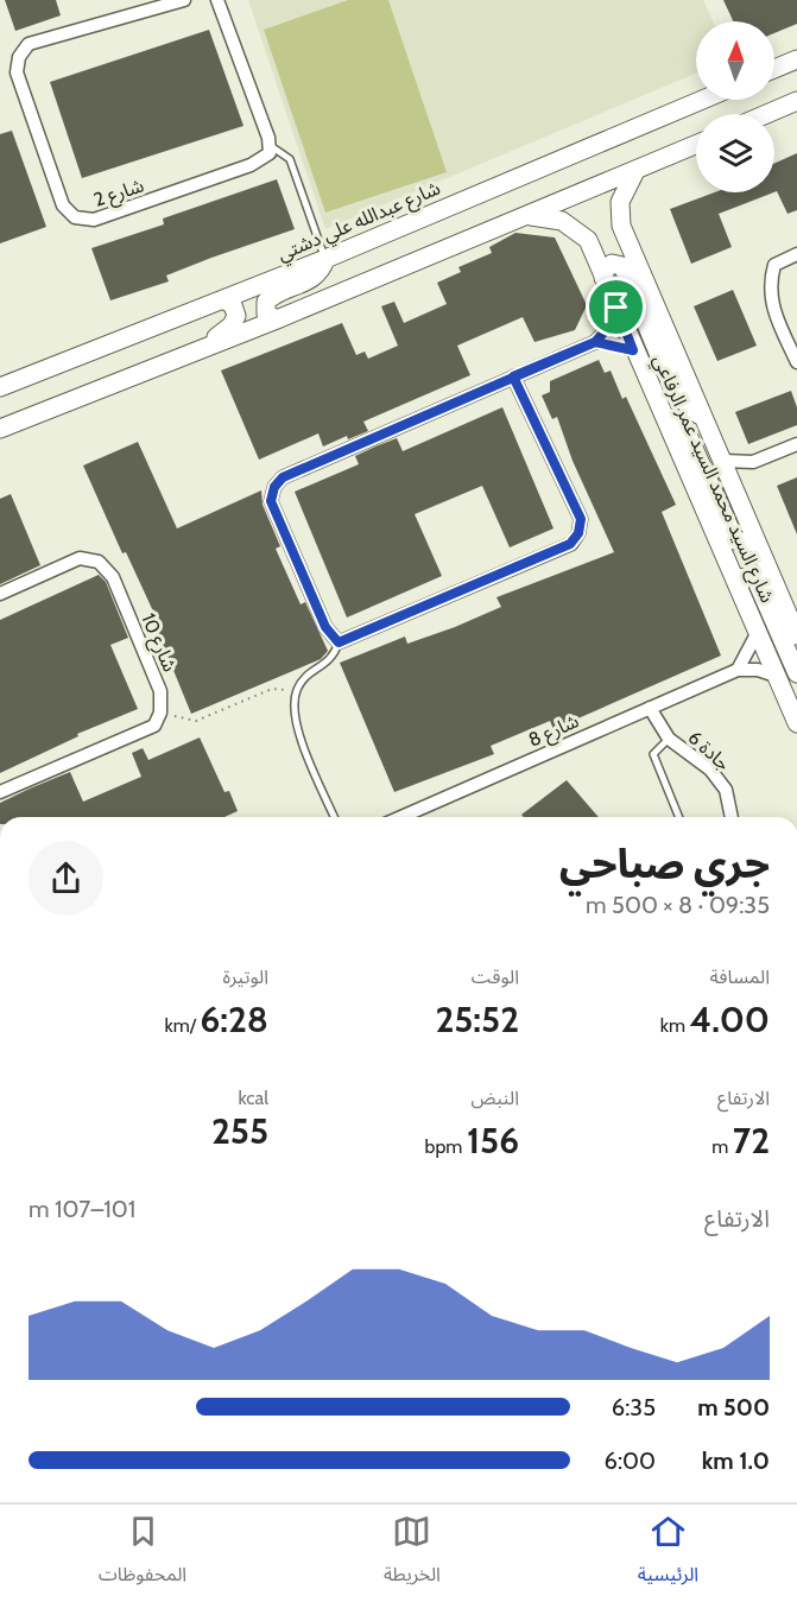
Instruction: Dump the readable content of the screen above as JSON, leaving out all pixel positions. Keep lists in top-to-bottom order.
{
  "streets": {
    "main road": ["شارع عبدالله علي دشتي", "شارع السيد محمد السيد عمر الرفاعي"],
    "street": [
      "شارع 2",
      "شارع 10",
      "شارع 8",
      "جادة 6"
    ]
  },
  "crossings": [
    ["شارع 8", "جادة 6"]
  ],
  "north": "top",
  "page": {
    "heading": ["جري صباحي", "09:35 · 8 × 500 m"],
    "stats": [
      ["المسافة", "4.00 km"],
      ["الوقت", "25:52"],
      ["الوتيرة", "6:28 /km"],
      ["الارتفاع", "72 m"],
      ["النبض", "156 bpm"],
      ["kcal", "255"]
    ],
    "chart": ["الارتفاع", "101–107 m"],
    "list": [
      {
        "name": "500 m",
        "note": "6:35"
      },
      {
        "name": "1.0 km",
        "note": "6:00"
      }
    ],
    "tabs": ["الرئيسية", "الخريطة", "المحفوظات"]
  }
}
